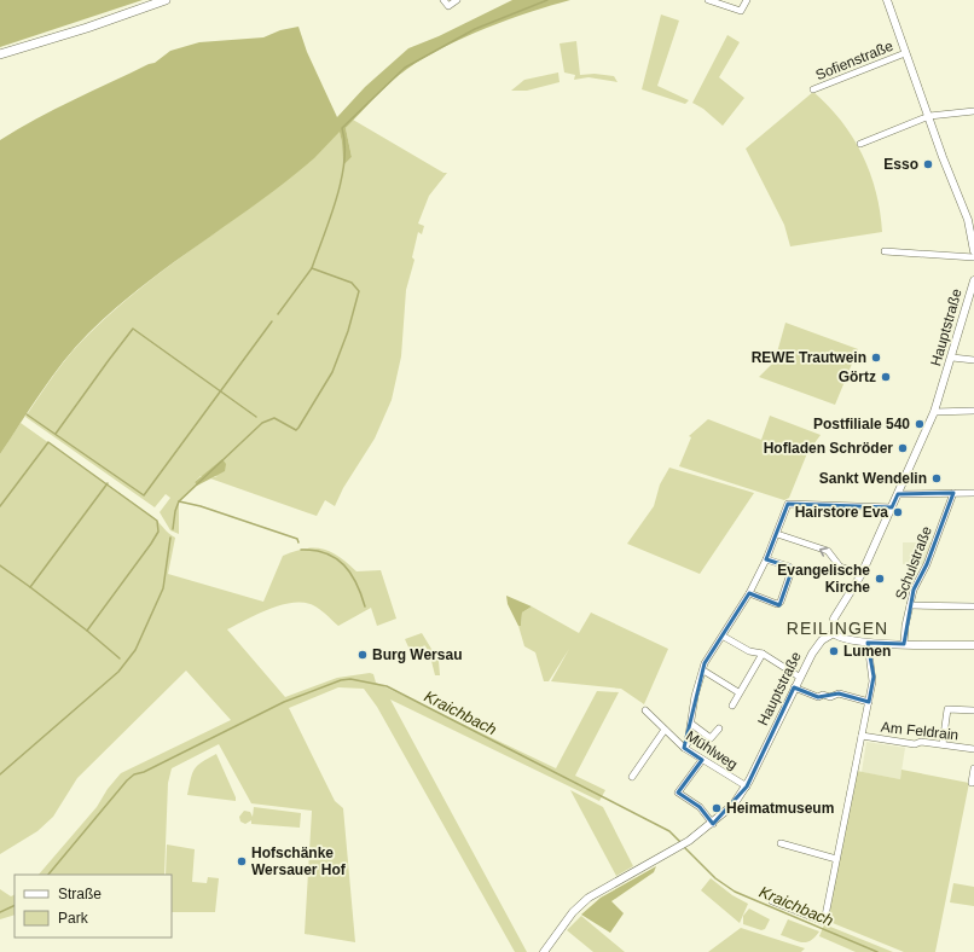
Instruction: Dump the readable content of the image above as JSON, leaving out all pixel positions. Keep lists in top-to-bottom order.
{
  "streets": {
    "street": [
      "Sofienstraße",
      "Hauptstraße",
      "Schulstraße",
      "Am Feldrain",
      "Mühlweg"
    ]
  },
  "crossings": [
    ["Hauptstraße", "Mühlweg"]
  ],
  "districts": ["REILINGEN"],
  "water": ["Kraichbach"],
  "places": [
    "Esso",
    "REWE Trautwein",
    "Görtz",
    "Postfiliale 540",
    "Hofladen Schröder",
    "Sankt Wendelin",
    "Hairstore Eva",
    "Evangelische Kirche",
    "Lumen",
    "Burg Wersau",
    "Heimatmuseum",
    "Hofschänke Wersauer Hof"
  ],
  "legend": ["Straße", "Park"]
}
